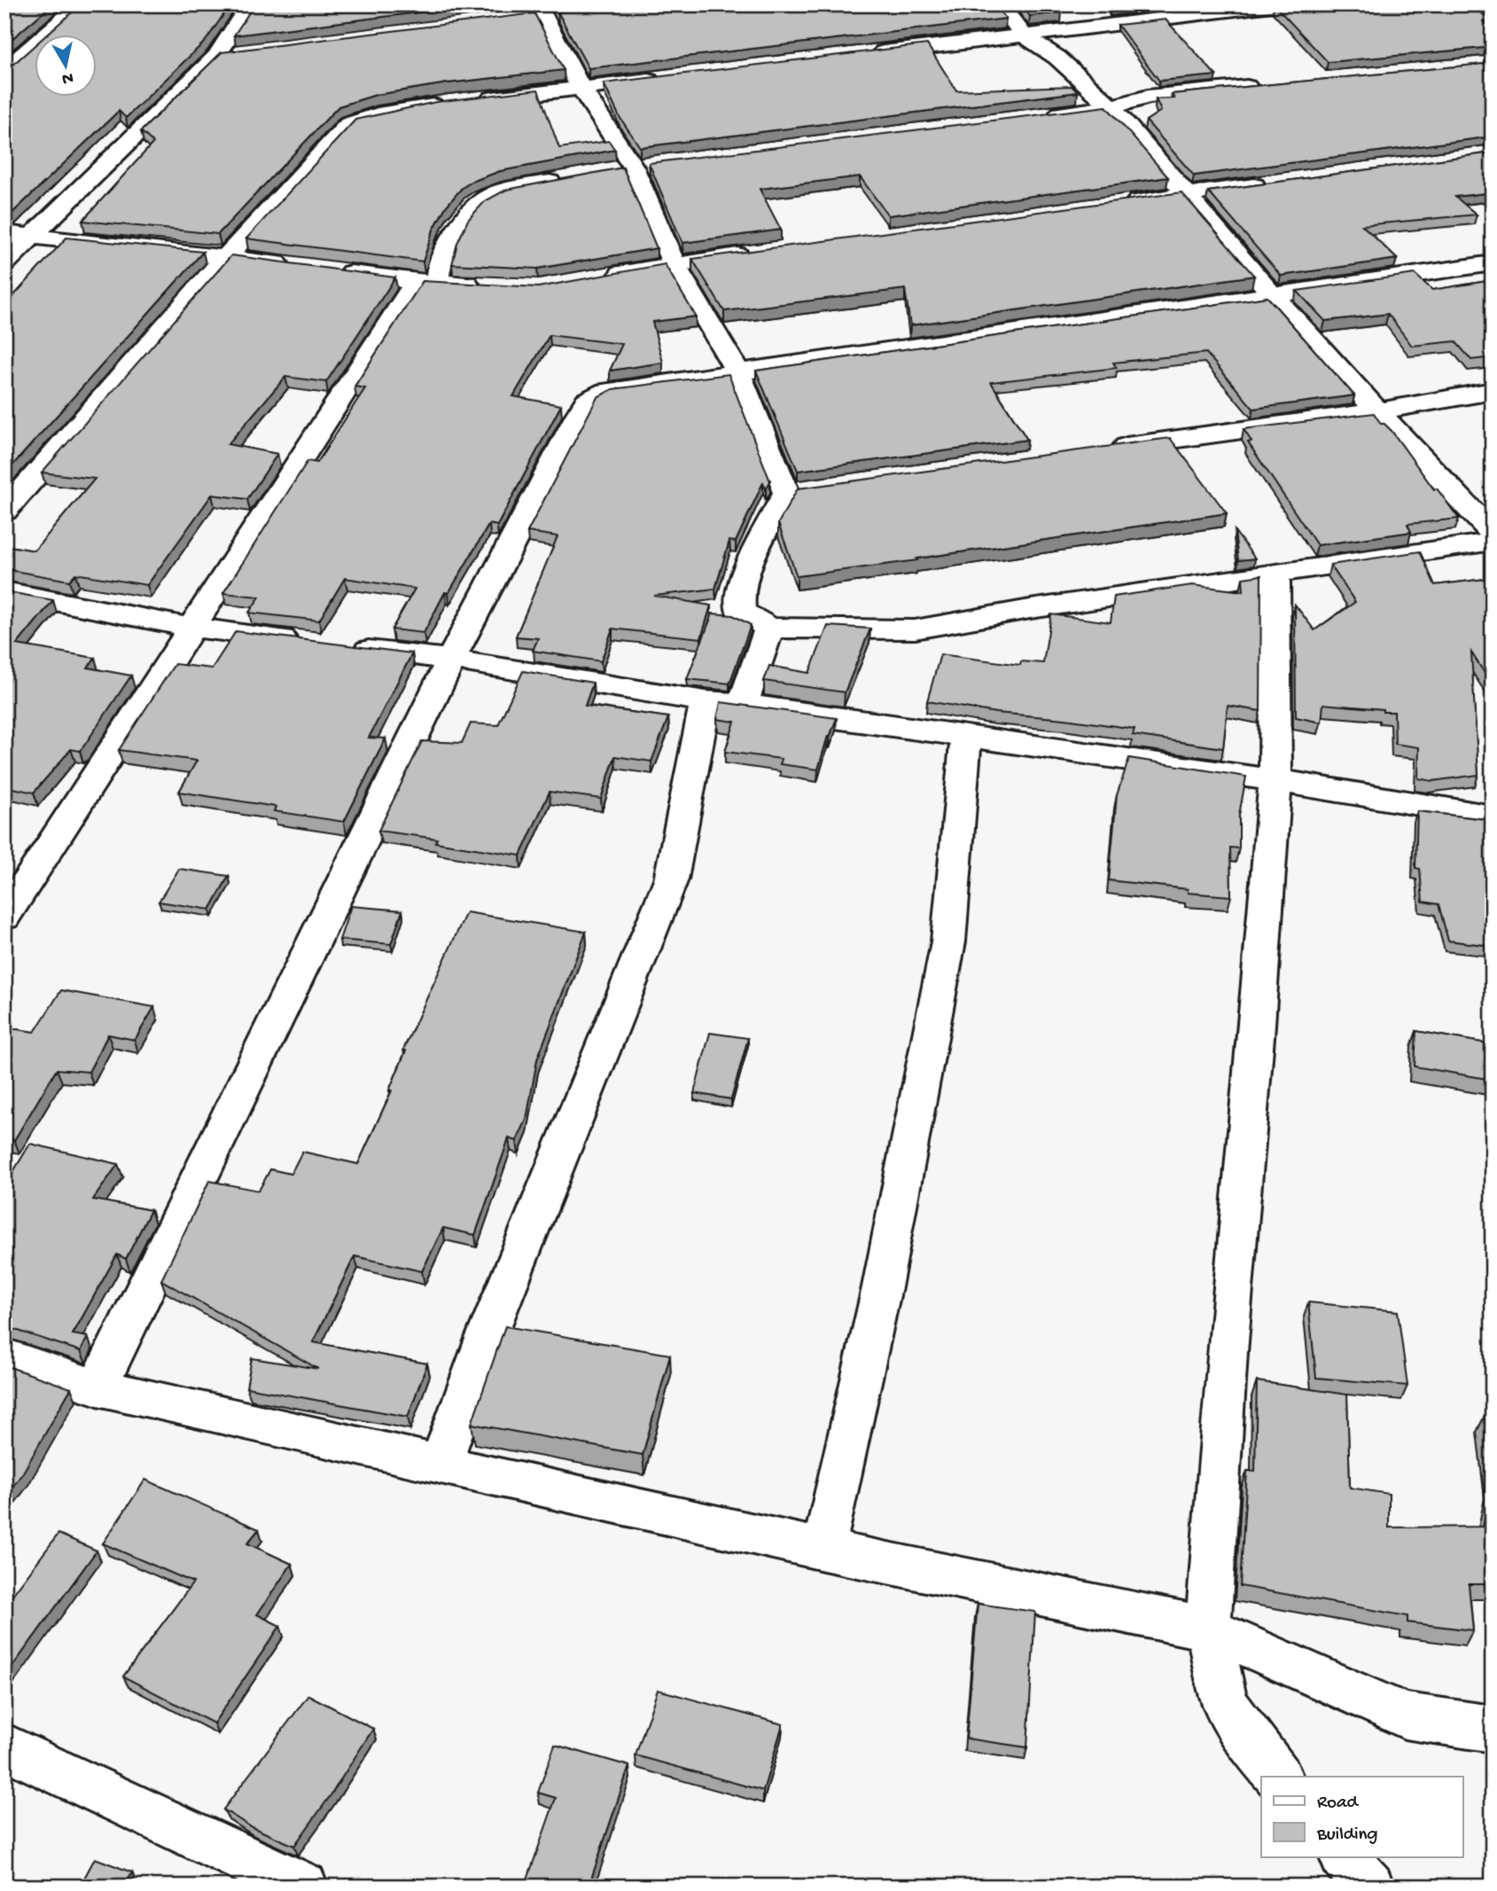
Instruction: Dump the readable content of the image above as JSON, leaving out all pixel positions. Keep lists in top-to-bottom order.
{
  "legend": ["Road", "Building"],
  "north": "bottom"
}
